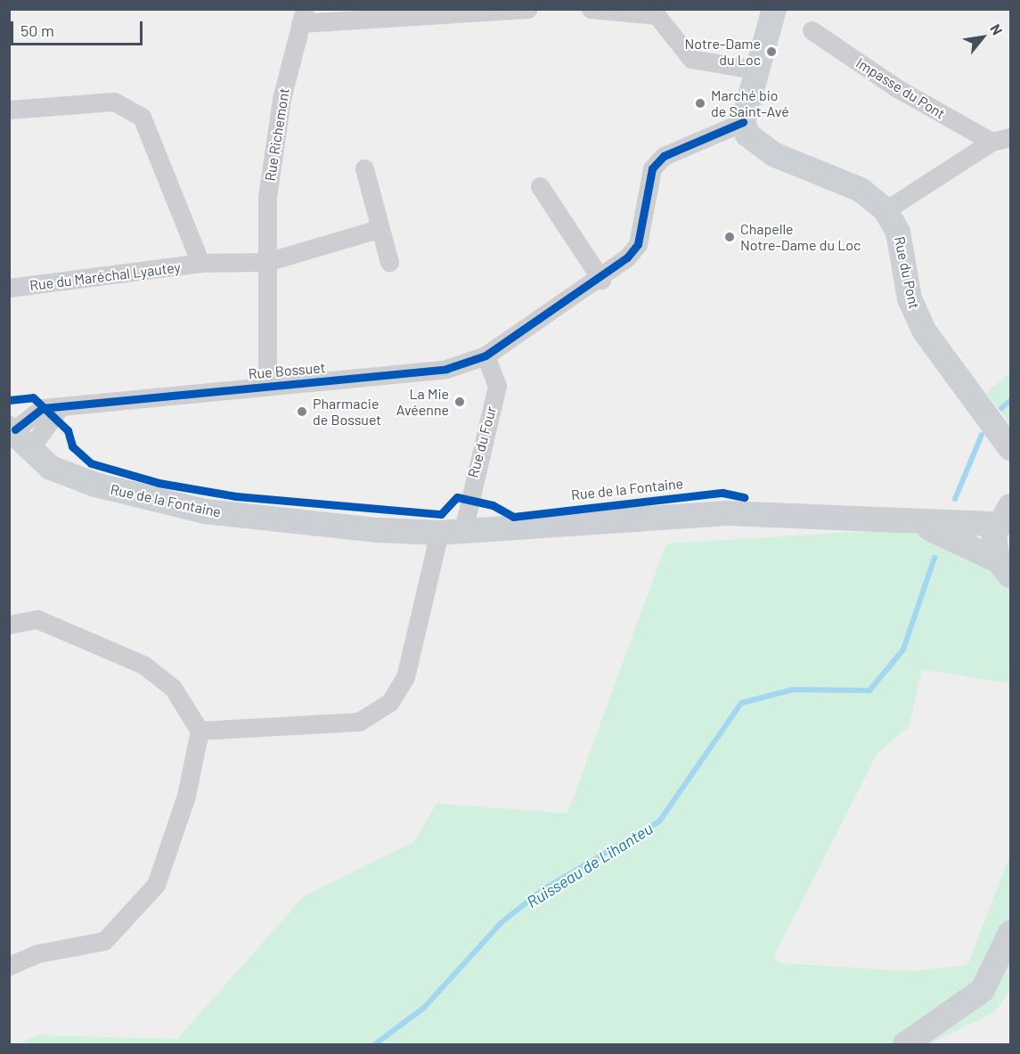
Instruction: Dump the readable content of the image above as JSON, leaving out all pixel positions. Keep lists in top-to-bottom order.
{
  "streets": {
    "main road": ["Rue du Pont", "Rue de la Fontaine"],
    "street": [
      "Impasse du Pont",
      "Rue Richemont",
      "Rue du Maréchal Lyautey",
      "Rue Bossuet",
      "Rue du Four"
    ]
  },
  "crossings": [
    ["Rue Richemont", "Rue du Maréchal Lyautey"],
    ["Rue Richemont", "Rue Bossuet"],
    ["Rue du Pont", "Rue Bossuet"],
    ["Rue Bossuet", "Rue du Four"],
    ["Rue Bossuet", "Rue de la Fontaine"],
    ["Rue du Four", "Rue de la Fontaine"]
  ],
  "water": ["Ruisseau de Lihanteu"],
  "places": [
    "Notre-Dame du Loc",
    "Marché bio de Saint-Avé",
    "Chapelle Notre-Dame du Loc",
    "La Mie Avéenne",
    "Pharmacie de Bossuet"
  ],
  "scale_bar": "50 m",
  "north": "top right"
}
